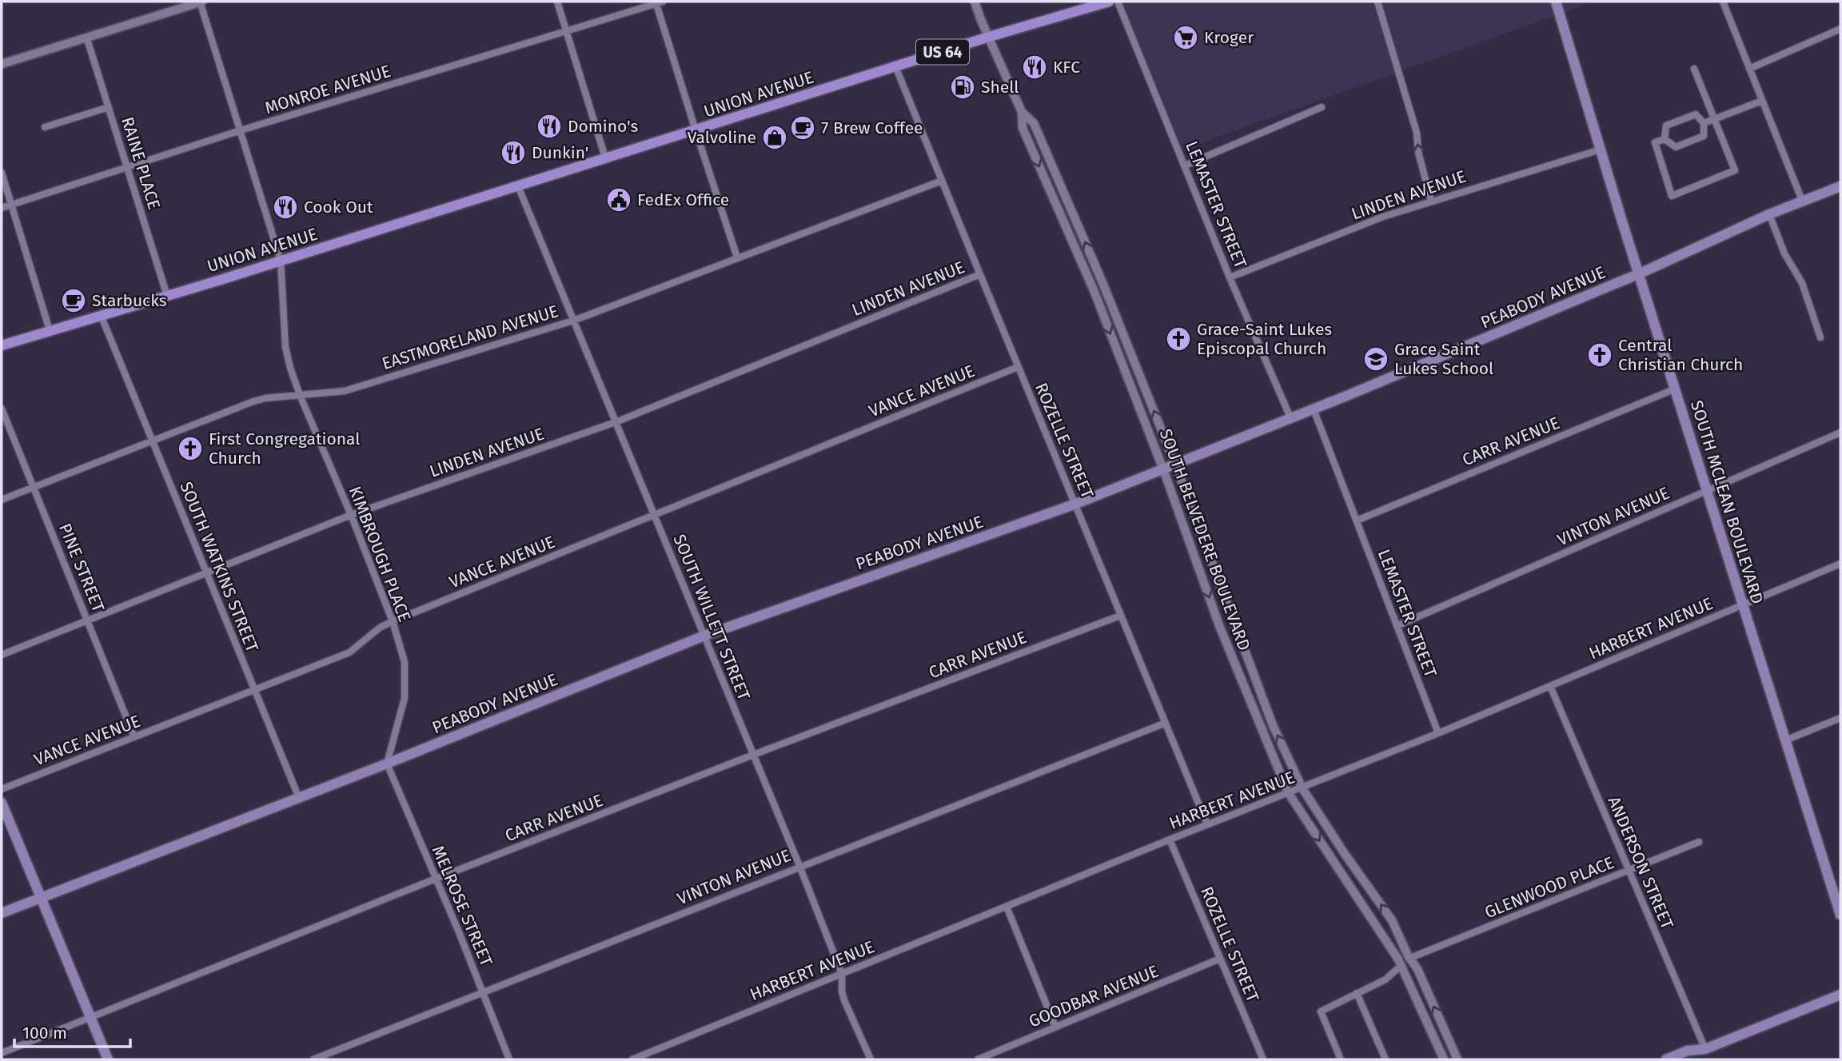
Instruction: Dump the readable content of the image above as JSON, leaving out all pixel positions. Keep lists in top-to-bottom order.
{
  "streets": {
    "main road": [
      "US 64",
      "UNION AVENUE",
      "PEABODY AVENUE",
      "SOUTH MCLEAN BOULEVARD"
    ],
    "street": [
      "MONROE AVENUE",
      "RAINE PLACE",
      "LINDEN AVENUE",
      "LEMASTER STREET",
      "EASTMORELAND AVENUE",
      "VANCE AVENUE",
      "ROZELLE STREET",
      "CARR AVENUE",
      "VINTON AVENUE",
      "SOUTH BELVEDERE BOULEVARD",
      "KIMBROUGH PLACE",
      "SOUTH WATKINS STREET",
      "PINE STREET",
      "SOUTH WILLETT STREET",
      "HARBERT AVENUE",
      "ANDERSON STREET",
      "GLENWOOD PLACE",
      "MELROSE STREET",
      "GOODBAR AVENUE"
    ]
  },
  "crossings": [
    ["MONROE AVENUE", "RAINE PLACE"],
    ["MONROE AVENUE", "KIMBROUGH PLACE"],
    ["UNION AVENUE", "RAINE PLACE"],
    ["UNION AVENUE", "ROZELLE STREET"],
    ["UNION AVENUE", "SOUTH BELVEDERE BOULEVARD"],
    ["UNION AVENUE", "KIMBROUGH PLACE"],
    ["UNION AVENUE", "SOUTH WATKINS STREET"],
    ["UNION AVENUE", "SOUTH WILLETT STREET"],
    ["LINDEN AVENUE", "LEMASTER STREET"],
    ["LINDEN AVENUE", "ROZELLE STREET"],
    ["LINDEN AVENUE", "SOUTH MCLEAN BOULEVARD"],
    ["LINDEN AVENUE", "KIMBROUGH PLACE"],
    ["LINDEN AVENUE", "SOUTH WATKINS STREET"],
    ["LINDEN AVENUE", "PINE STREET"],
    ["LINDEN AVENUE", "SOUTH WILLETT STREET"],
    ["LEMASTER STREET", "PEABODY AVENUE"],
    ["LEMASTER STREET", "CARR AVENUE"],
    ["LEMASTER STREET", "VINTON AVENUE"],
    ["LEMASTER STREET", "HARBERT AVENUE"],
    ["PEABODY AVENUE", "ROZELLE STREET"],
    ["PEABODY AVENUE", "SOUTH MCLEAN BOULEVARD"],
    ["PEABODY AVENUE", "SOUTH BELVEDERE BOULEVARD"],
    ["PEABODY AVENUE", "KIMBROUGH PLACE"],
    ["PEABODY AVENUE", "SOUTH WATKINS STREET"],
    ["PEABODY AVENUE", "SOUTH WILLETT STREET"],
    ["PEABODY AVENUE", "MELROSE STREET"],
    ["EASTMORELAND AVENUE", "ROZELLE STREET"],
    ["EASTMORELAND AVENUE", "KIMBROUGH PLACE"],
    ["EASTMORELAND AVENUE", "SOUTH WATKINS STREET"],
    ["EASTMORELAND AVENUE", "PINE STREET"],
    ["EASTMORELAND AVENUE", "SOUTH WILLETT STREET"],
    ["VANCE AVENUE", "ROZELLE STREET"],
    ["VANCE AVENUE", "KIMBROUGH PLACE"],
    ["VANCE AVENUE", "SOUTH WATKINS STREET"],
    ["VANCE AVENUE", "PINE STREET"],
    ["VANCE AVENUE", "SOUTH WILLETT STREET"],
    ["ROZELLE STREET", "CARR AVENUE"],
    ["ROZELLE STREET", "VINTON AVENUE"],
    ["ROZELLE STREET", "HARBERT AVENUE"],
    ["ROZELLE STREET", "GOODBAR AVENUE"],
    ["CARR AVENUE", "SOUTH MCLEAN BOULEVARD"],
    ["CARR AVENUE", "SOUTH WILLETT STREET"],
    ["CARR AVENUE", "MELROSE STREET"],
    ["SOUTH MCLEAN BOULEVARD", "VINTON AVENUE"],
    ["SOUTH MCLEAN BOULEVARD", "HARBERT AVENUE"],
    ["VINTON AVENUE", "SOUTH WILLETT STREET"],
    ["VINTON AVENUE", "MELROSE STREET"],
    ["SOUTH BELVEDERE BOULEVARD", "HARBERT AVENUE"],
    ["SOUTH BELVEDERE BOULEVARD", "GLENWOOD PLACE"],
    ["KIMBROUGH PLACE", "MELROSE STREET"],
    ["SOUTH WILLETT STREET", "HARBERT AVENUE"],
    ["HARBERT AVENUE", "ANDERSON STREET"],
    ["ANDERSON STREET", "GLENWOOD PLACE"]
  ],
  "places": {
    "supermarket": ["Kroger"],
    "restaurant": [
      "KFC",
      "Domino's",
      "Dunkin'",
      "Cook Out"
    ],
    "fuel station": ["Shell"],
    "cafe": ["7 Brew Coffee", "Starbucks"],
    "shop": ["Valvoline"],
    "public building": ["FedEx Office"],
    "church": ["Grace-Saint Lukes Episcopal Church", "Central Christian Church", "First Congregational Church"],
    "school or university": ["Grace Saint Lukes School"]
  },
  "scale_bar": "100 m"
}
